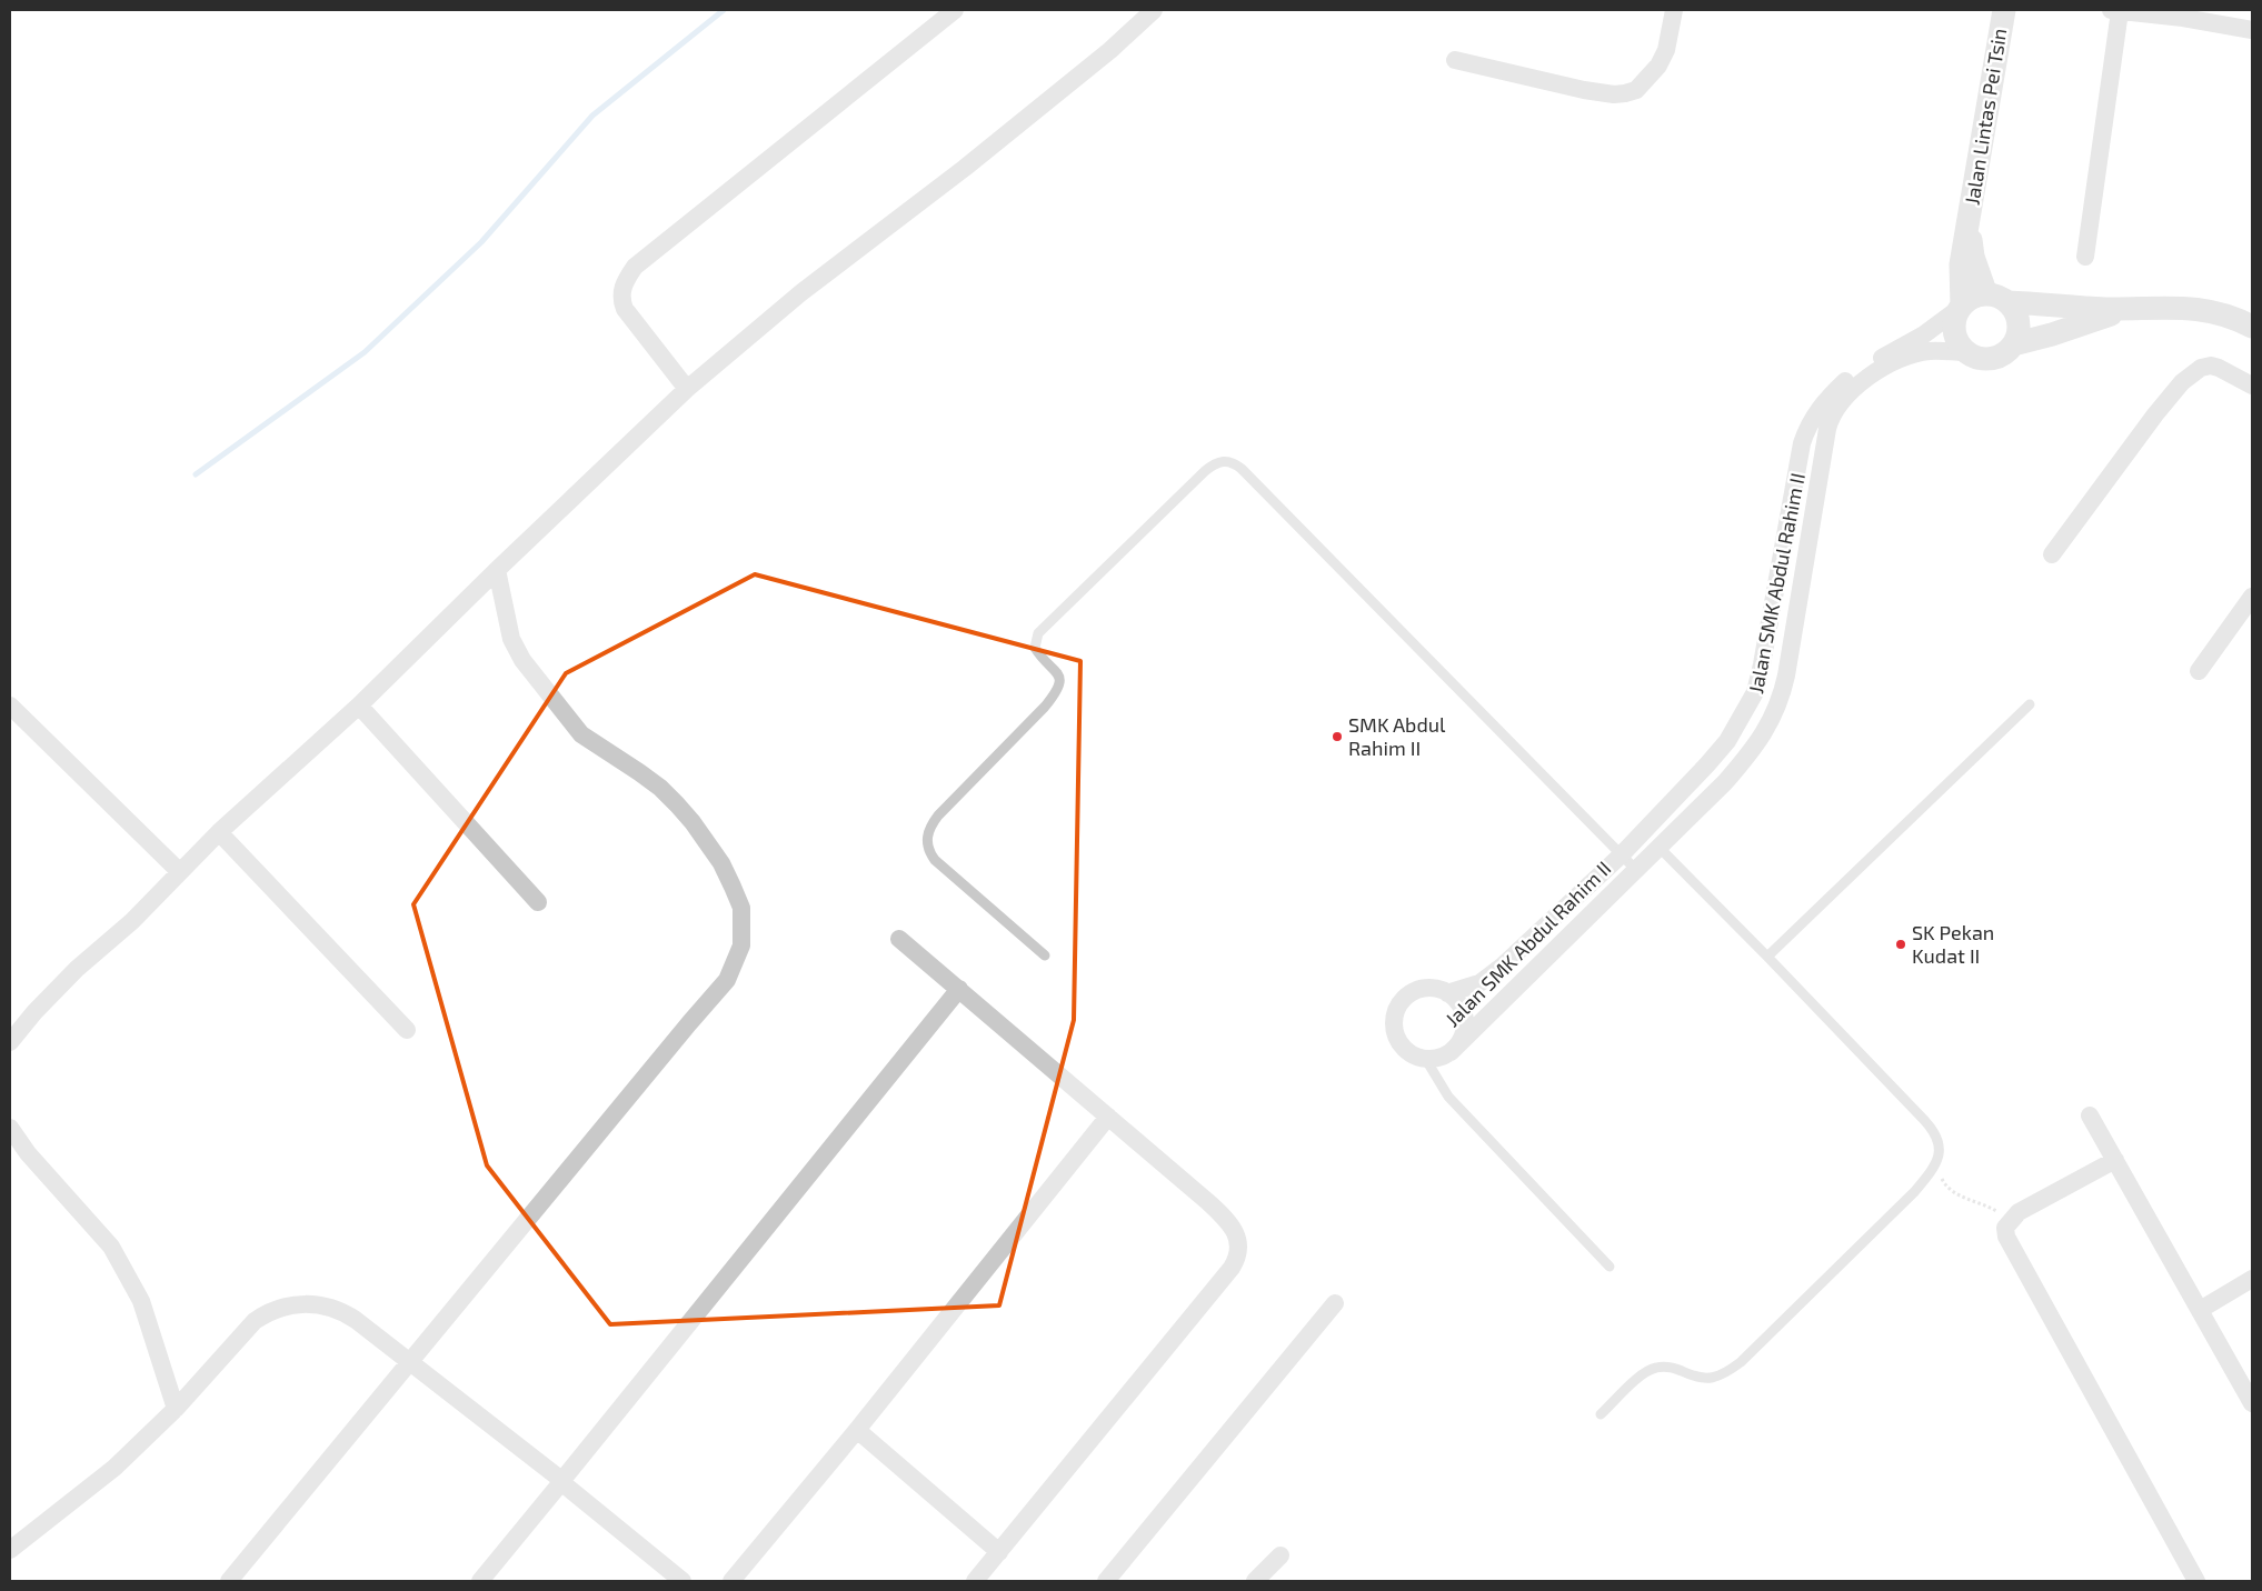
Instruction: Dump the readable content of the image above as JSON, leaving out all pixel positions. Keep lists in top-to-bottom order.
{
  "streets": {
    "street": ["Jalan Lintas Pei Tsin", "Jalan SMK Abdul Rahim II"]
  },
  "crossings": [
    ["Jalan Lintas Pei Tsin", "Jalan SMK Abdul Rahim II"]
  ],
  "places": ["SMK Abdul Rahim II", "SK Pekan Kudat II"]
}
